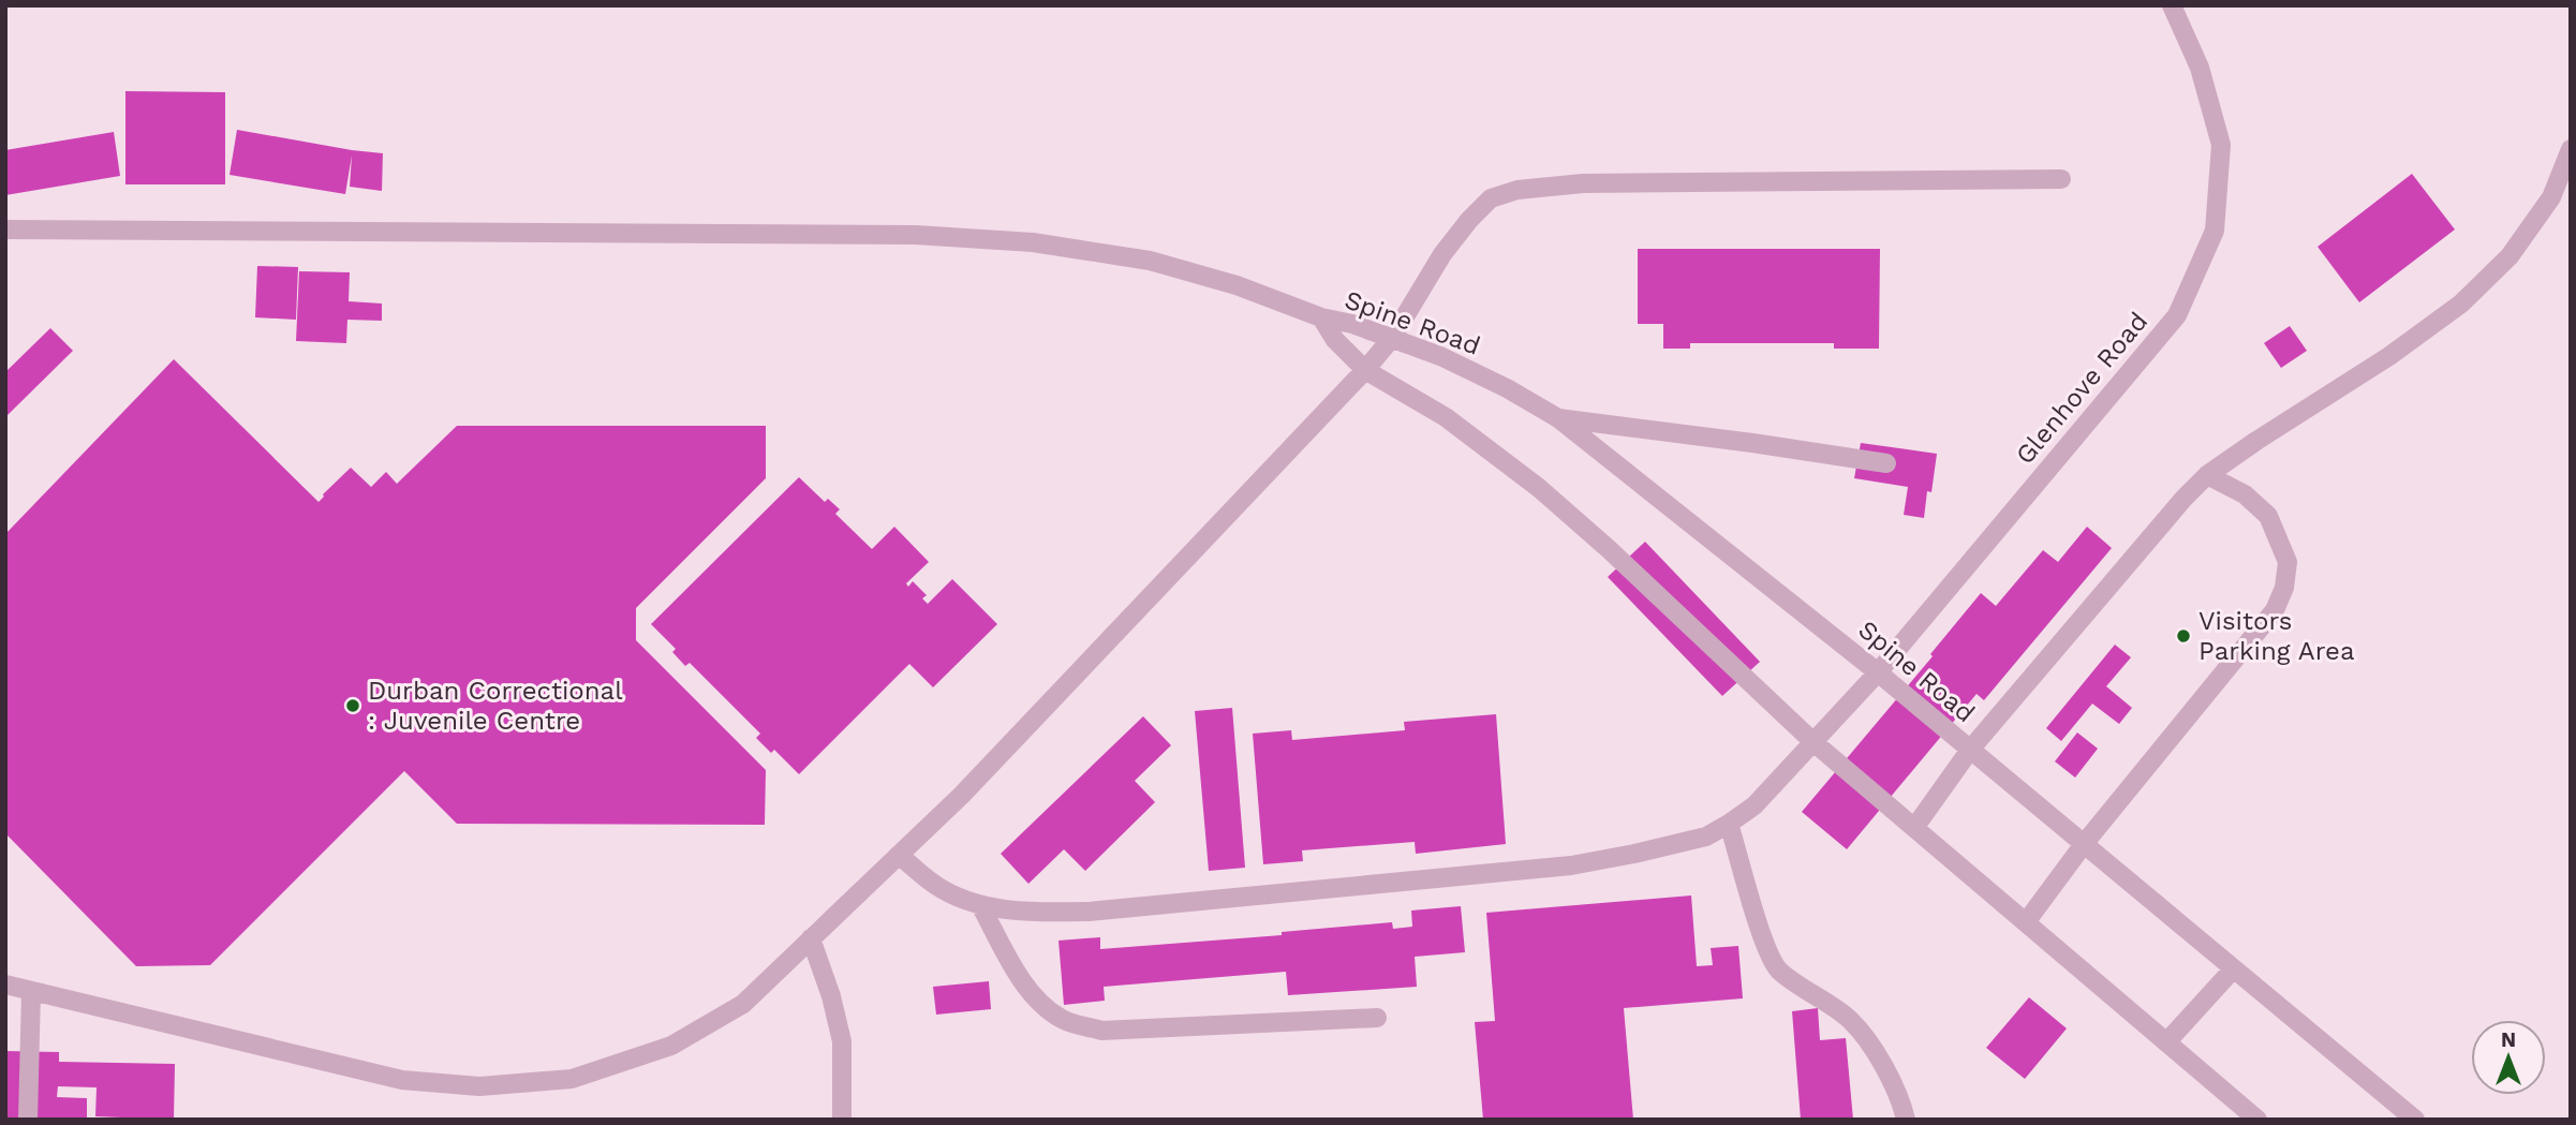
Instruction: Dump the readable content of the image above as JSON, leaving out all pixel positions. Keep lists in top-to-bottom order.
{
  "streets": {
    "street": ["Spine Road", "Glenhove Road"]
  },
  "crossings": [
    ["Spine Road", "Glenhove Road"]
  ],
  "places": ["Visitors Parking Area", "Durban Correctional : Juvenile Centre"],
  "north": "top"
}
